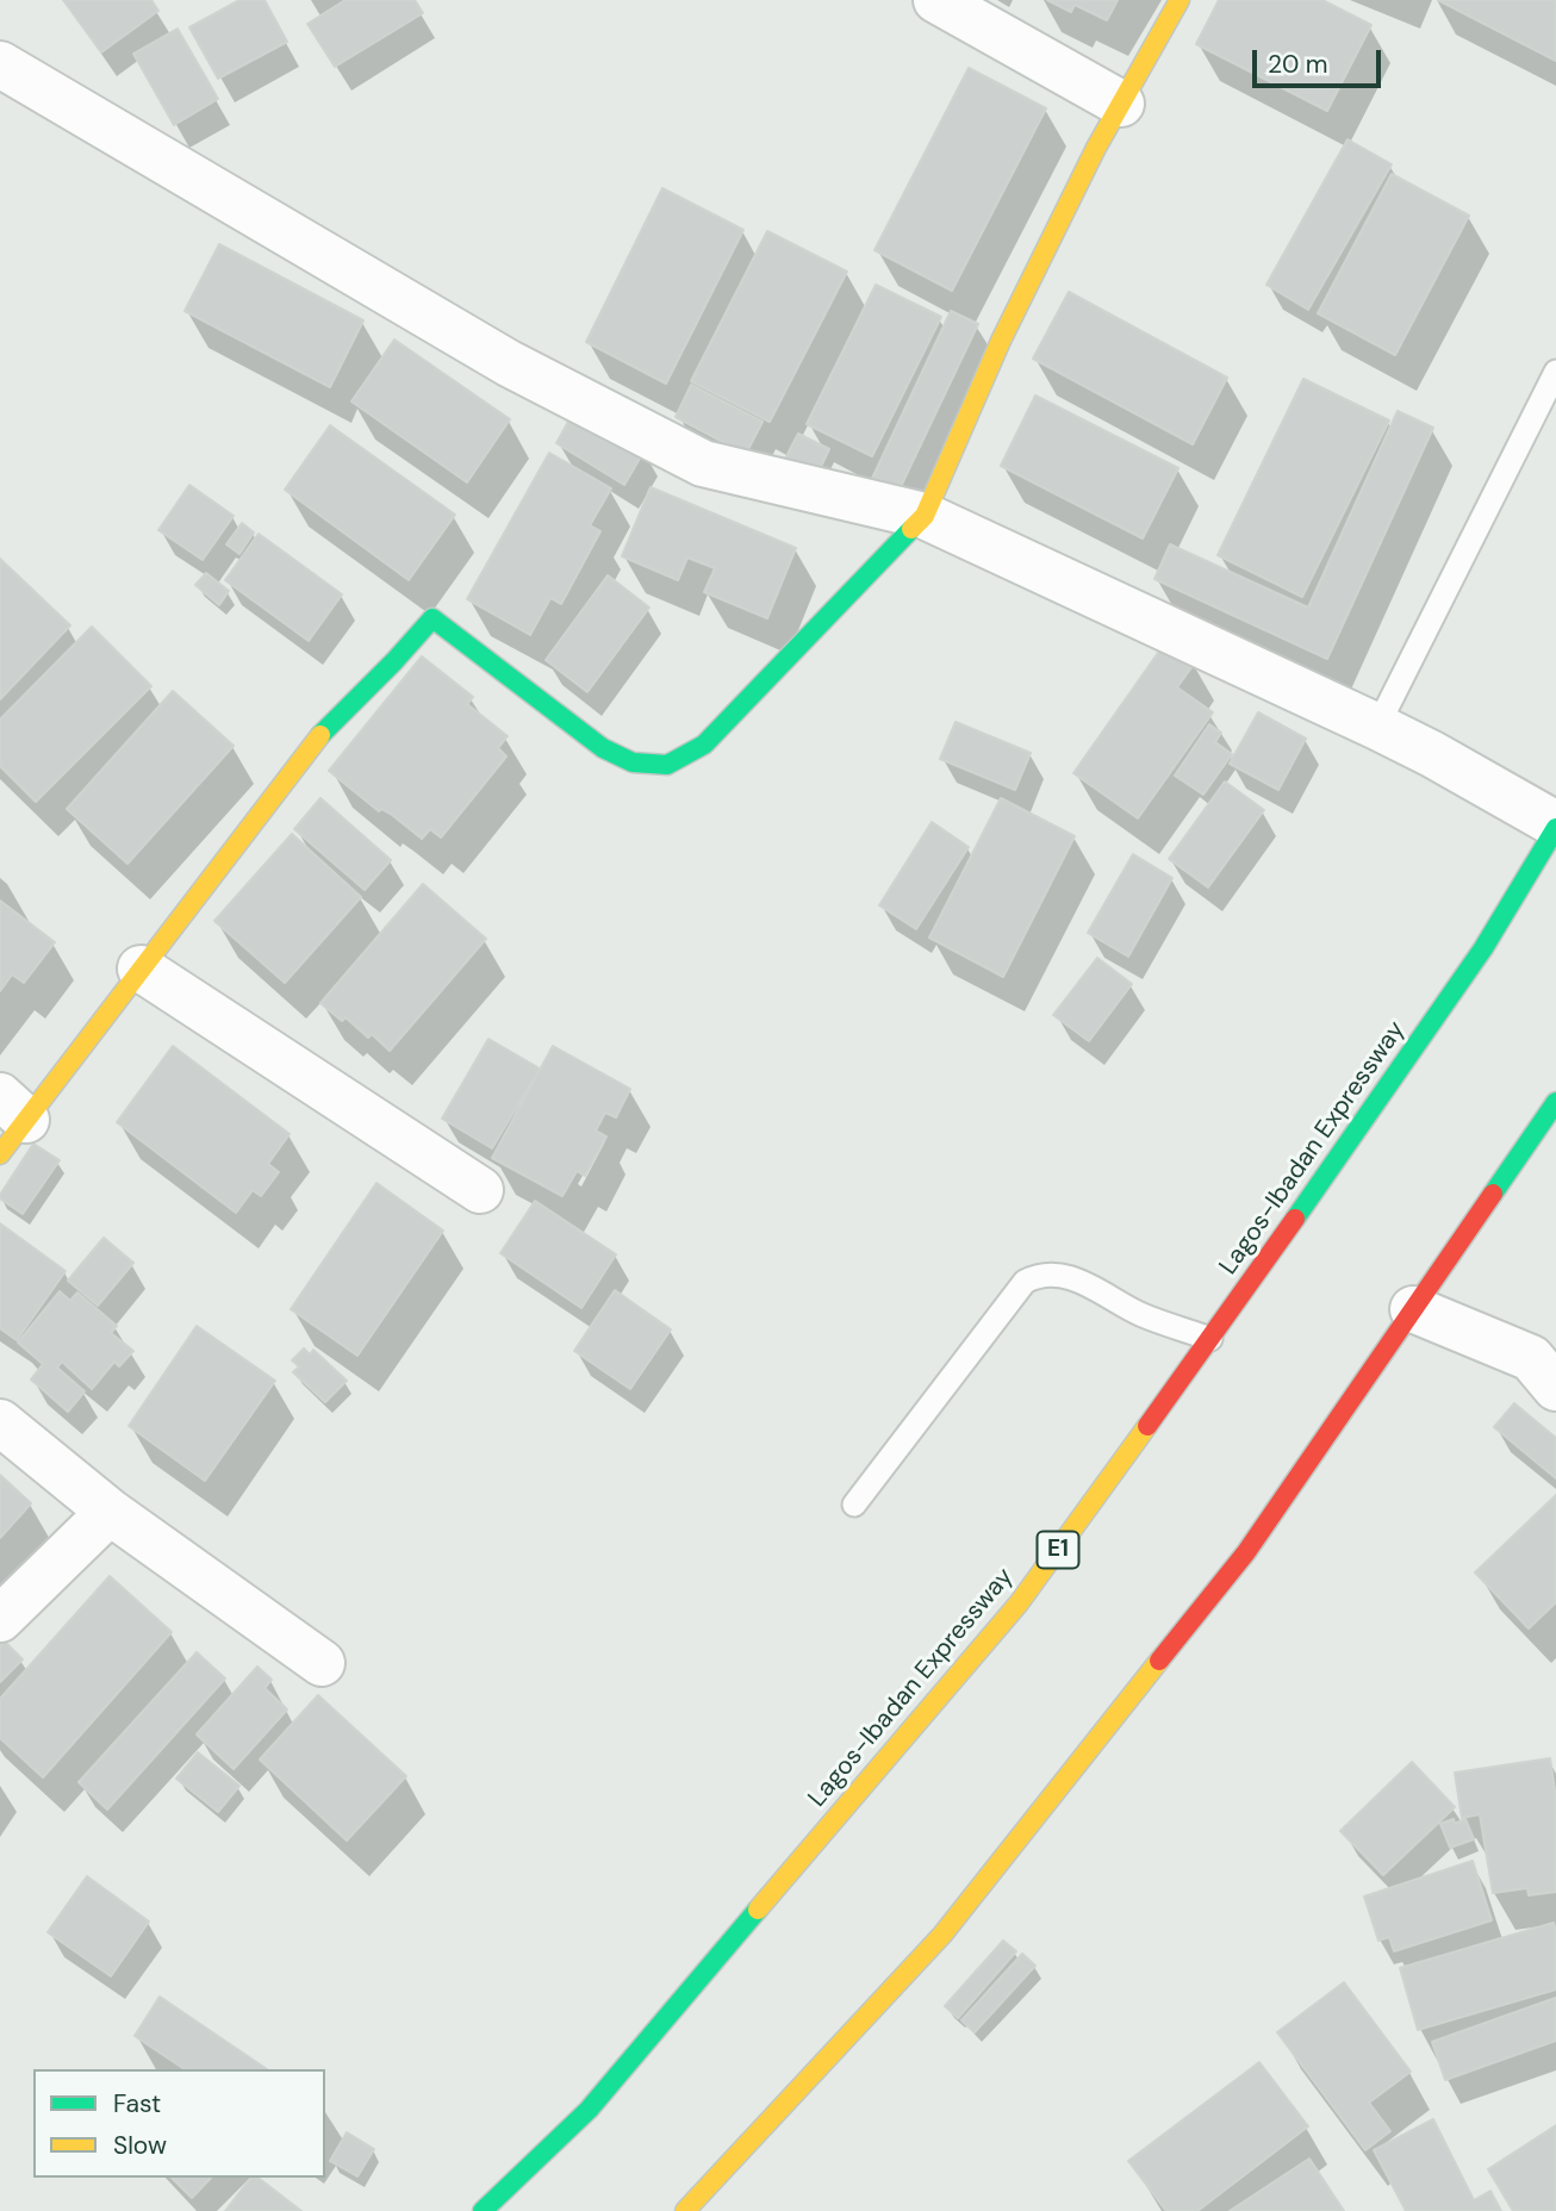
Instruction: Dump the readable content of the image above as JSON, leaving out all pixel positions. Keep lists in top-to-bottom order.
{
  "streets": {
    "main road": ["Lagos-Ibadan Expressway", "E1"]
  },
  "legend": ["Fast", "Slow"],
  "scale_bar": "20 m"
}
